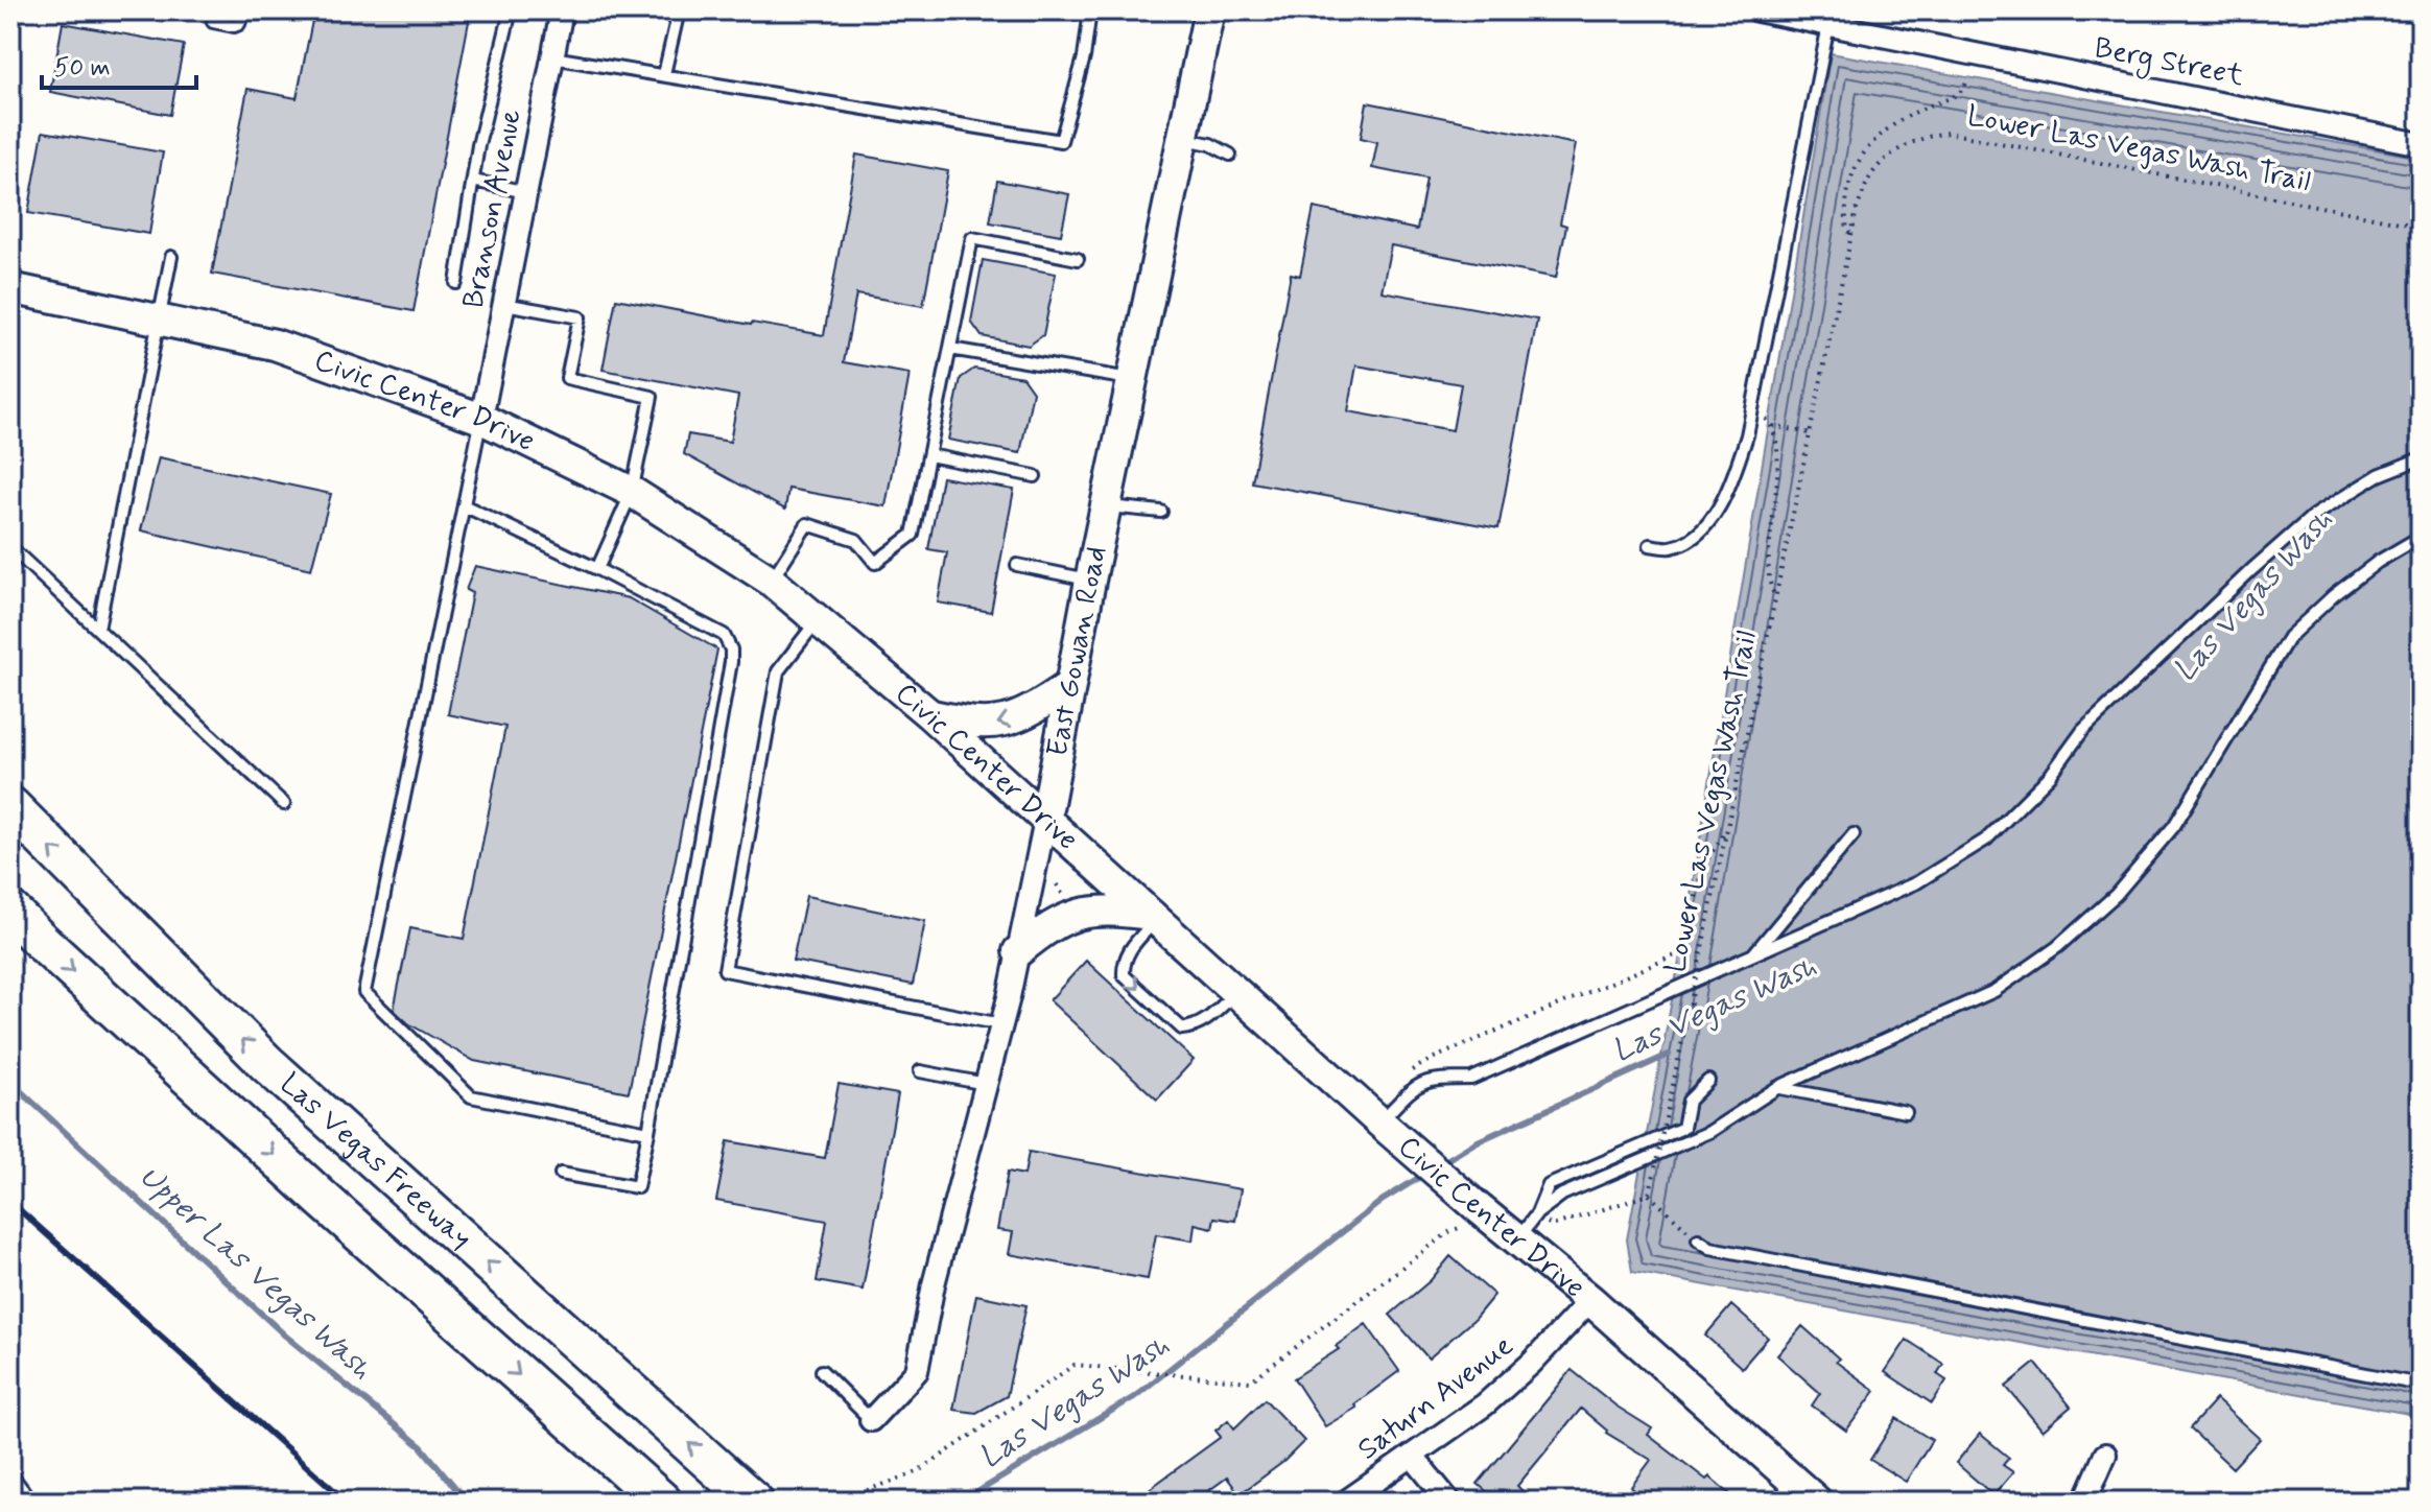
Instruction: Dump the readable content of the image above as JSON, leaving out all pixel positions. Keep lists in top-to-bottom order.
{
  "streets": {
    "highway": ["Las Vegas Freeway"],
    "street": [
      "Berg Street",
      "Branson Avenue",
      "Civic Center Drive",
      "East Gowan Road",
      "Saturn Avenue"
    ],
    "path": ["Lower Las Vegas Wash Trail"]
  },
  "crossings": [
    ["Branson Avenue", "Civic Center Drive"],
    ["Civic Center Drive", "East Gowan Road"],
    ["Civic Center Drive", "Saturn Avenue"]
  ],
  "water": ["Las Vegas Wash", "Upper Las Vegas Wash"],
  "scale_bar": "50 m"
}
